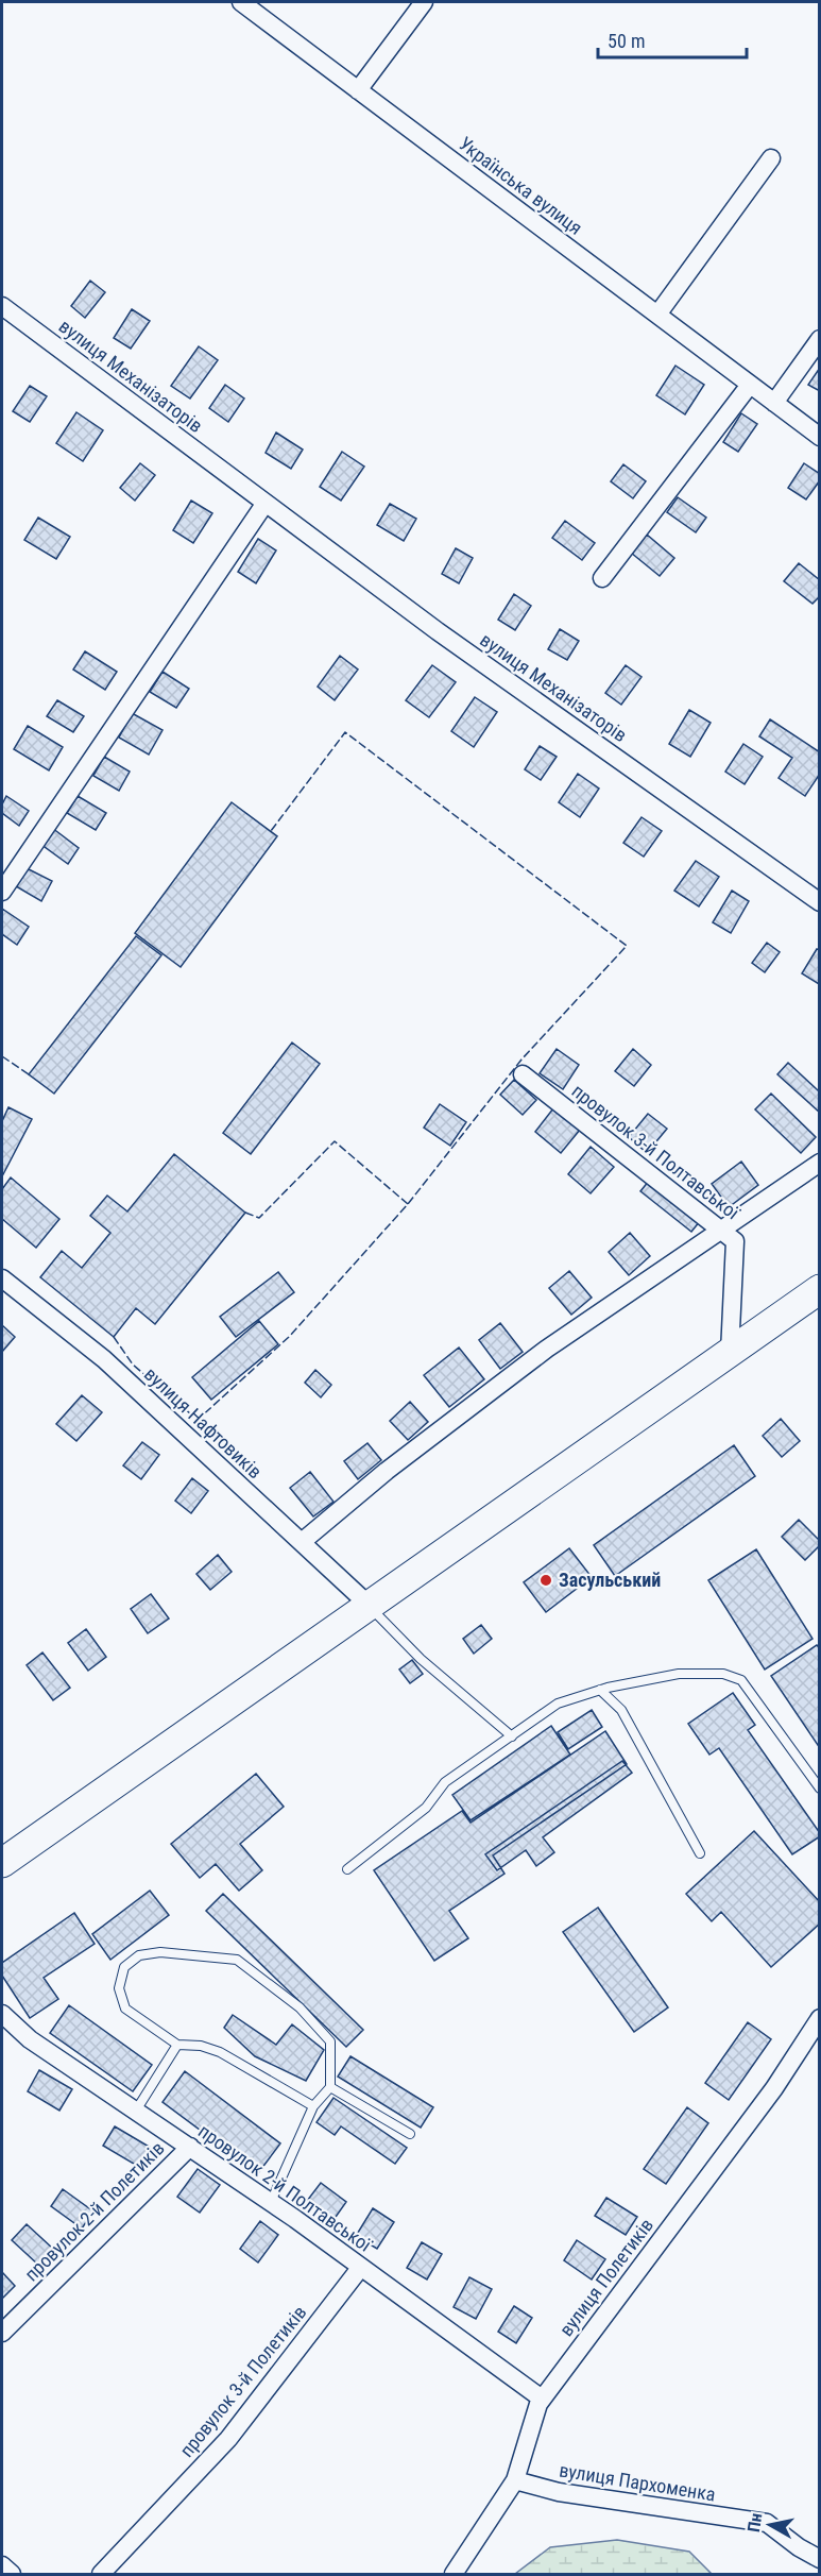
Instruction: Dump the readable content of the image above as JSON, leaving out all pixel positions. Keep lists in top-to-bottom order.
{
  "streets": {
    "street": [
      "Українська вулиця",
      "вулиця Механізаторів",
      "провулок 3-й Полтавської",
      "вулиця Нафтовиків",
      "провулок 2-й Полтавської",
      "провулок 2-й Полетиків",
      "вулиця Полетиків",
      "провулок 3-й Полетиків",
      "вулиця Пархоменка"
    ]
  },
  "crossings": [
    ["провулок 2-й Полтавської", "провулок 2-й Полетиків"],
    ["провулок 2-й Полтавської", "вулиця Полетиків"],
    ["провулок 2-й Полтавської", "провулок 3-й Полетиків"],
    ["вулиця Полетиків", "вулиця Пархоменка"]
  ],
  "places": ["Засульський"],
  "scale_bar": "50 m",
  "north": "left"
}
